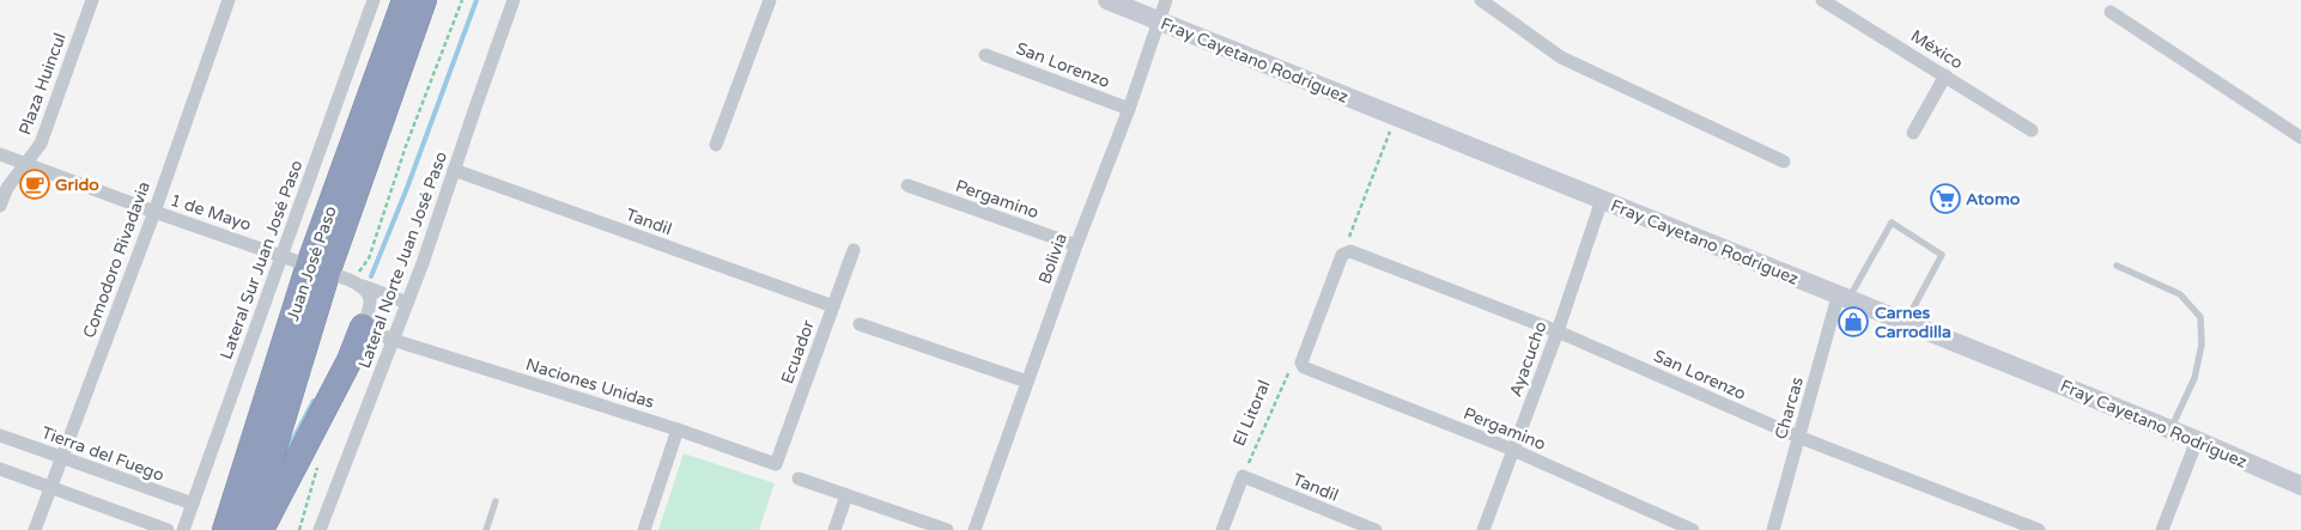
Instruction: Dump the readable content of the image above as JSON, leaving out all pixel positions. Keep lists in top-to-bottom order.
{
  "streets": {
    "highway": ["Juan José Paso"],
    "street": [
      "México",
      "Fray Cayetano Rodríguez",
      "San Lorenzo",
      "Plaza Huincul",
      "Pergamino",
      "1 de Mayo",
      "Tandil",
      "Bolivia",
      "Comodoro Rivadavia",
      "Lateral Sur Juan José Paso",
      "Lateral Norte Juan José Paso",
      "Ecuador",
      "Ayacucho",
      "Naciones Unidas",
      "Charcas",
      "Tierra del Fuego"
    ],
    "path": ["El Litoral"]
  },
  "crossings": [
    ["Fray Cayetano Rodríguez", "Bolivia"],
    ["Fray Cayetano Rodríguez", "Ayacucho"],
    ["Fray Cayetano Rodríguez", "Charcas"],
    ["San Lorenzo", "Bolivia"],
    ["San Lorenzo", "Ayacucho"],
    ["San Lorenzo", "Charcas"],
    ["Plaza Huincul", "1 de Mayo"],
    ["Pergamino", "Bolivia"],
    ["Pergamino", "Ayacucho"],
    ["Pergamino", "El Litoral"],
    ["1 de Mayo", "Comodoro Rivadavia"],
    ["1 de Mayo", "Lateral Sur Juan José Paso"],
    ["1 de Mayo", "Lateral Norte Juan José Paso"],
    ["1 de Mayo", "Juan José Paso"],
    ["Tandil", "Lateral Norte Juan José Paso"],
    ["Tandil", "Ecuador"],
    ["Tandil", "El Litoral"],
    ["Comodoro Rivadavia", "Tierra del Fuego"],
    ["Lateral Sur Juan José Paso", "Tierra del Fuego"],
    ["Lateral Norte Juan José Paso", "Naciones Unidas"],
    ["Ecuador", "Naciones Unidas"]
  ],
  "places": {
    "cafe": ["Grido"],
    "supermarket": ["Atomo"],
    "shop": ["Carnes Carrodilla"]
  }
}
